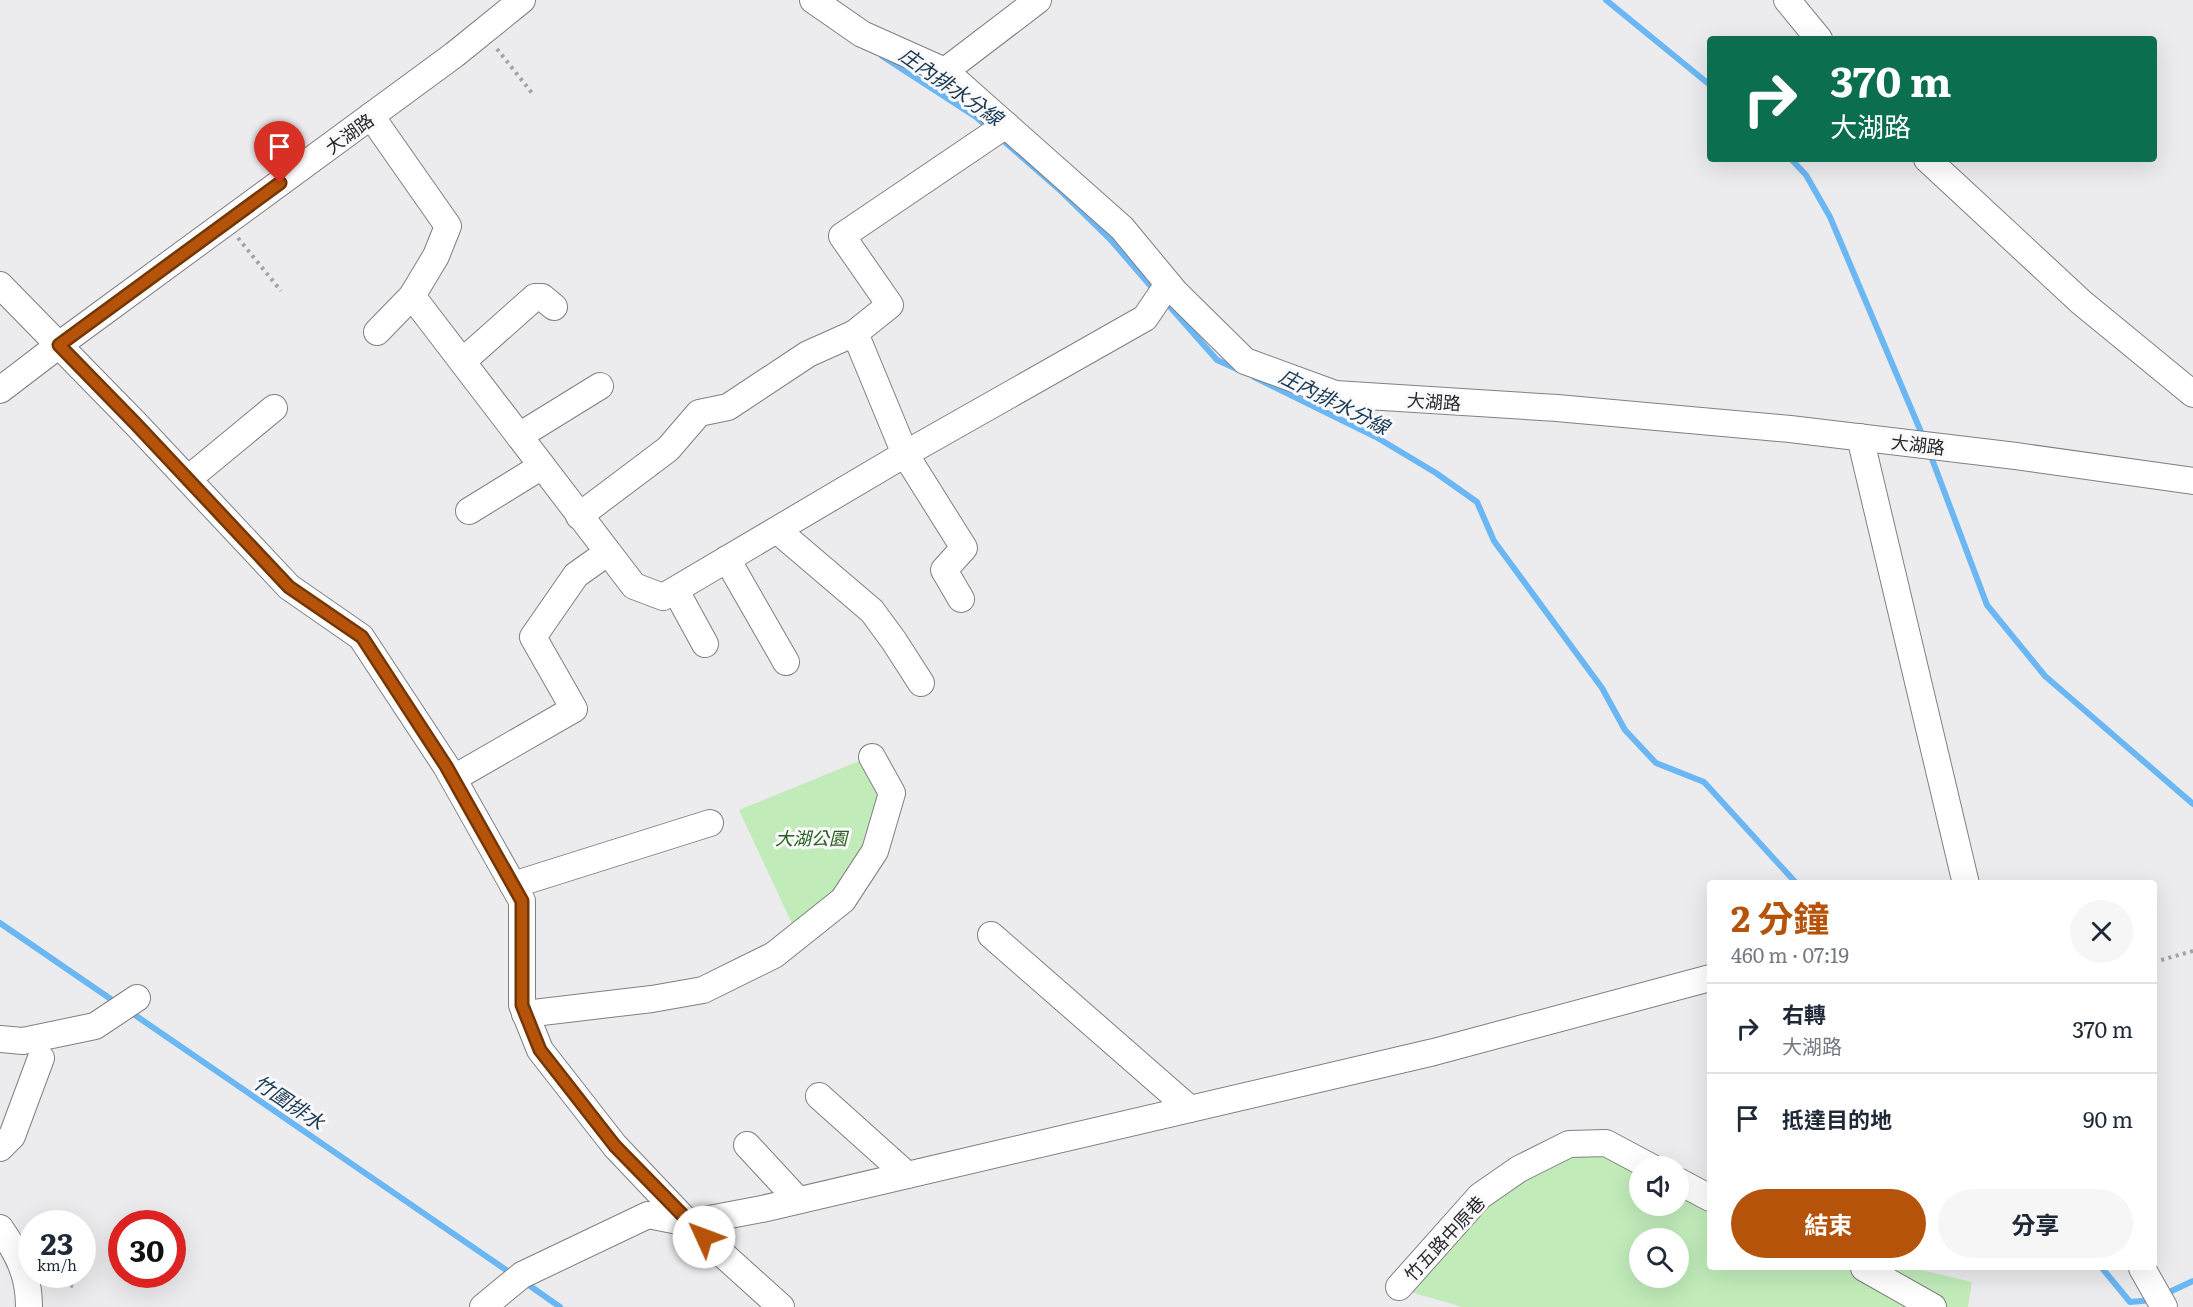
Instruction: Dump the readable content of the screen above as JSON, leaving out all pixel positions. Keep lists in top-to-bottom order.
{
  "streets": {
    "street": ["大湖路", "竹五路中原巷"]
  },
  "water": ["庄內排水分線", "竹圍排水"],
  "parks": ["大湖公園"],
  "page": {
    "turn": ["370 m", "大湖路"],
    "heading": ["2 分鐘", "460 m · 07:19"],
    "list": [
      {
        "name": "右轉",
        "note": "大湖路",
        "value": "370 m"
      },
      {
        "name": "抵達目的地",
        "value": "90 m"
      }
    ],
    "buttons": ["結束", "分享"],
    "speed": "23 km/h",
    "limit": "30"
  }
}
